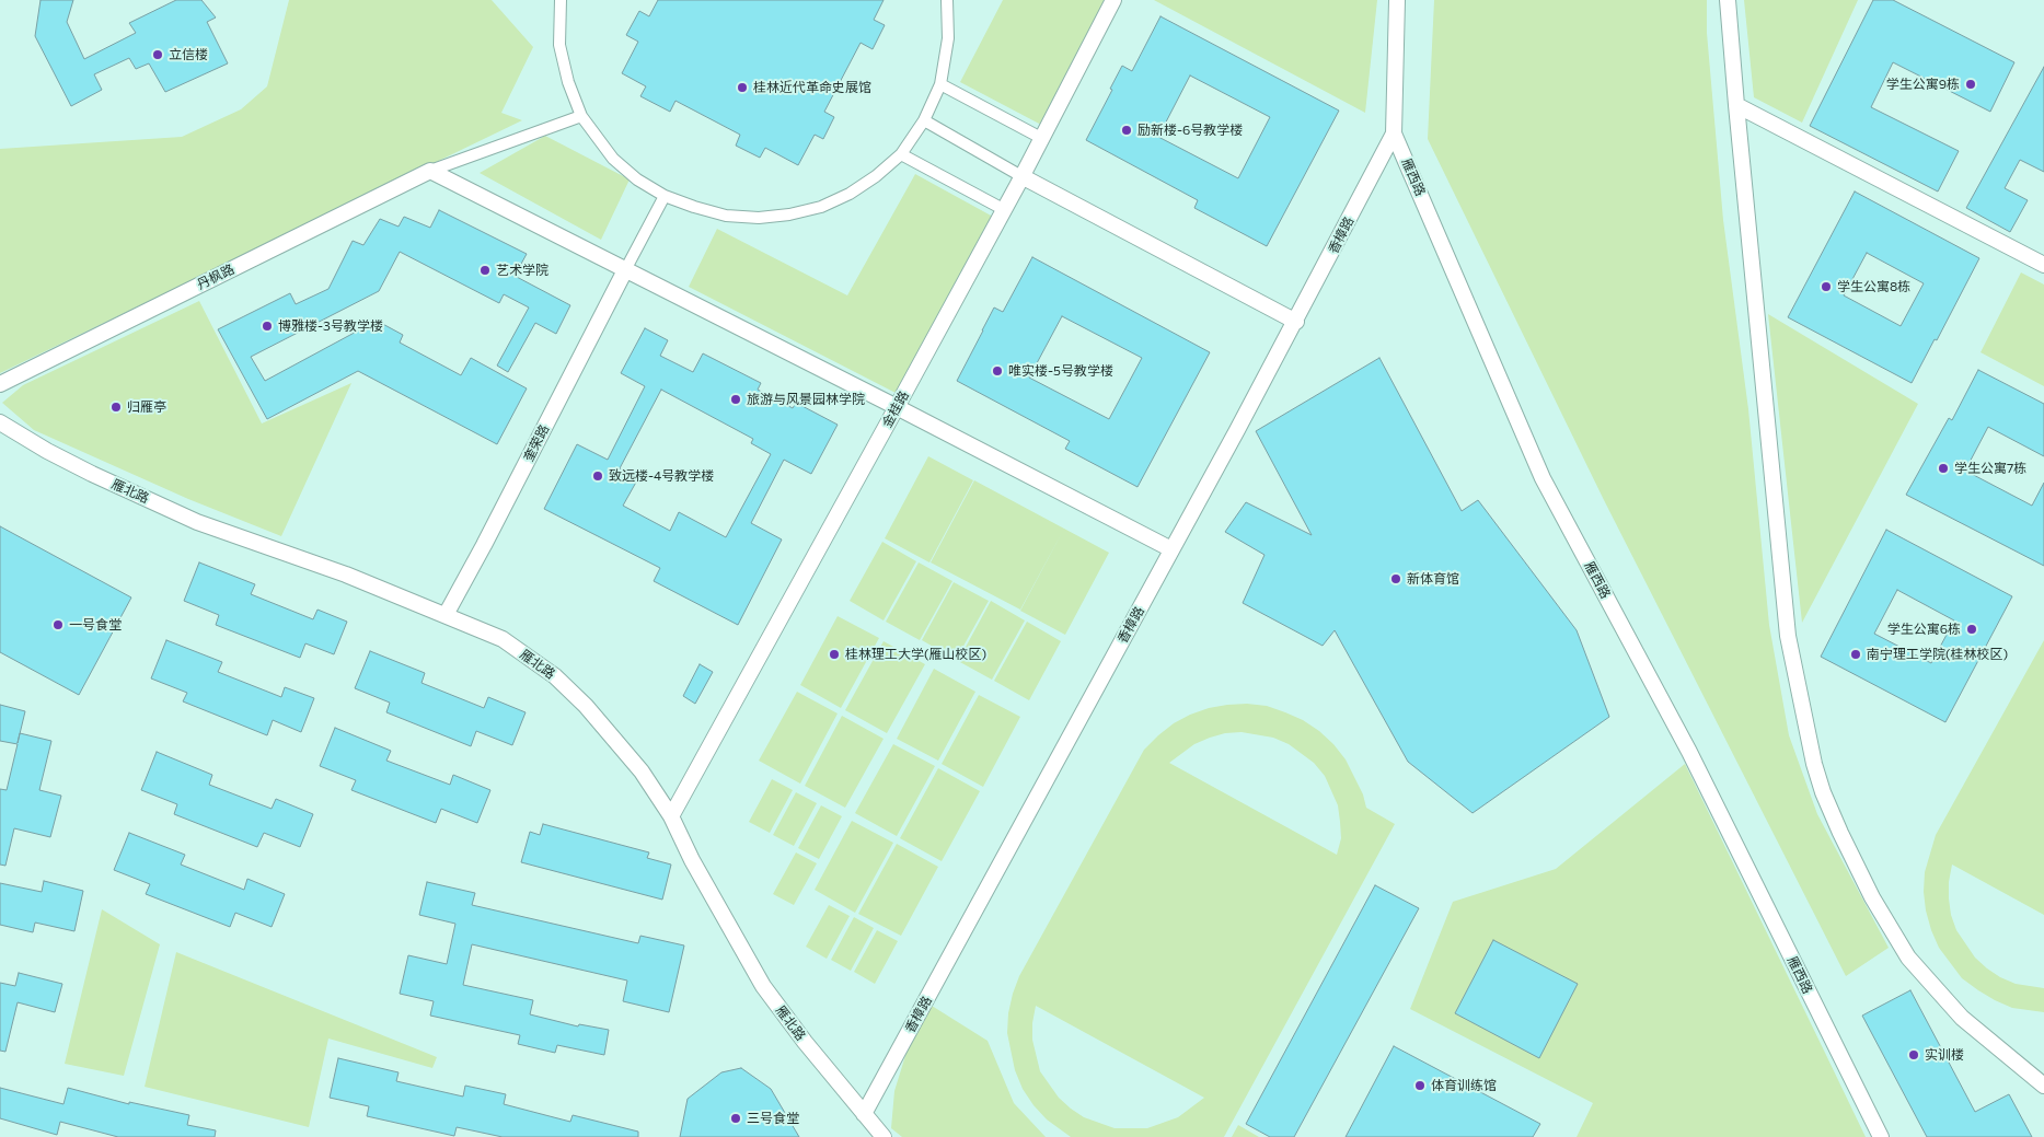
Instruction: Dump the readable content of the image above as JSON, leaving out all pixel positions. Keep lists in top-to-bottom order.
{
  "streets": {
    "street": [
      "雁西路",
      "香樟路",
      "丹枫路",
      "金桂路",
      "奎荣路",
      "雁北路"
    ]
  },
  "crossings": [
    ["雁西路", "香樟路"],
    ["香樟路", "雁北路"],
    ["金桂路", "雁北路"],
    ["奎荣路", "雁北路"]
  ],
  "places": [
    "立信楼",
    "学生公寓9栋",
    "桂林近代革命史展馆",
    "励新楼-6号教学楼",
    "艺术学院",
    "学生公寓8栋",
    "博雅楼-3号教学楼",
    "唯实楼-5号教学楼",
    "旅游与风景园林学院",
    "归雁亭",
    "学生公寓7栋",
    "致远楼-4号教学楼",
    "新体育馆",
    "一号食堂",
    "学生公寓6栋",
    "桂林理工大学(雁山校区)",
    "南宁理工学院(桂林校区)",
    "实训楼",
    "体育训练馆",
    "三号食堂"
  ]
}
